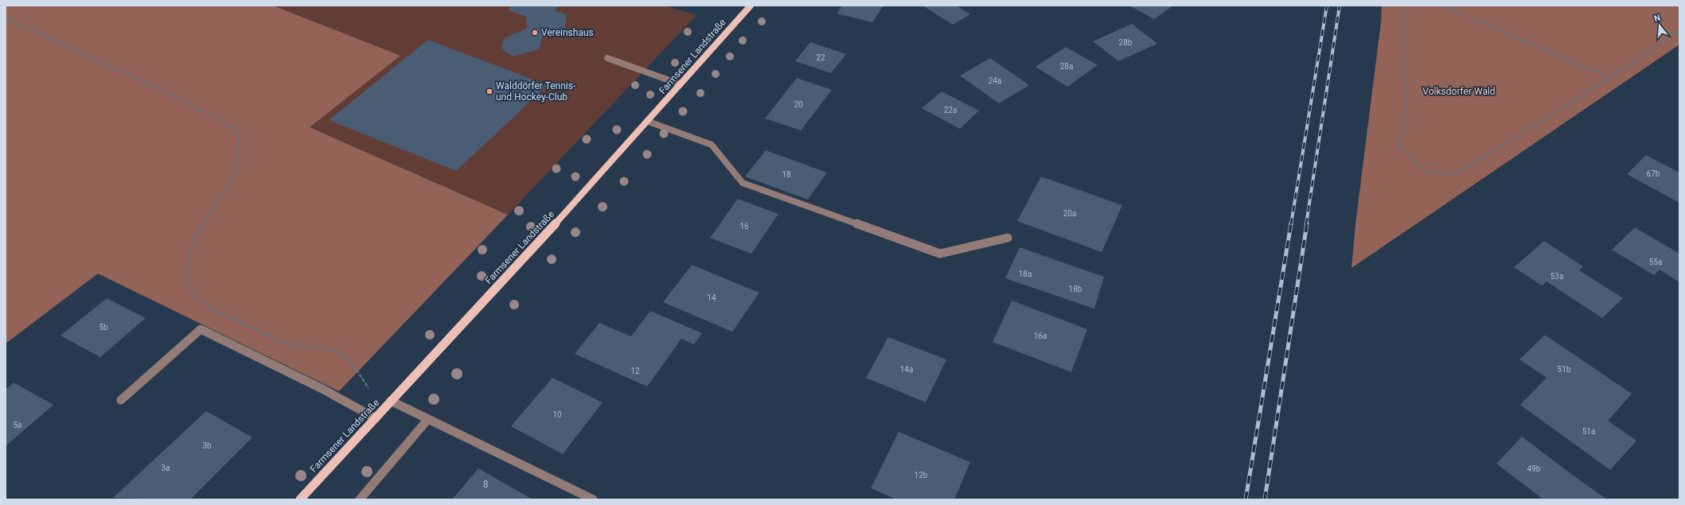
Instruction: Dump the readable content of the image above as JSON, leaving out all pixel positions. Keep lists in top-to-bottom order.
{
  "streets": {
    "main road": ["Farmsener Landstraße"]
  },
  "parks": ["Volksdorfer Wald"],
  "places": ["Vereinshaus", "Walddörfer Tennis- und Hockey-Club"],
  "house_numbers": [
    "28b",
    "22",
    "28a",
    "24a",
    "20",
    "22a",
    "67b",
    "18",
    "20a",
    "16",
    "55a",
    "18a",
    "53a",
    "18b",
    "14",
    "5b",
    "16a",
    "14a",
    "51b",
    "12",
    "10",
    "5a",
    "51a",
    "3b",
    "3a",
    "49b",
    "12b",
    "8"
  ],
  "north": "top"
}
